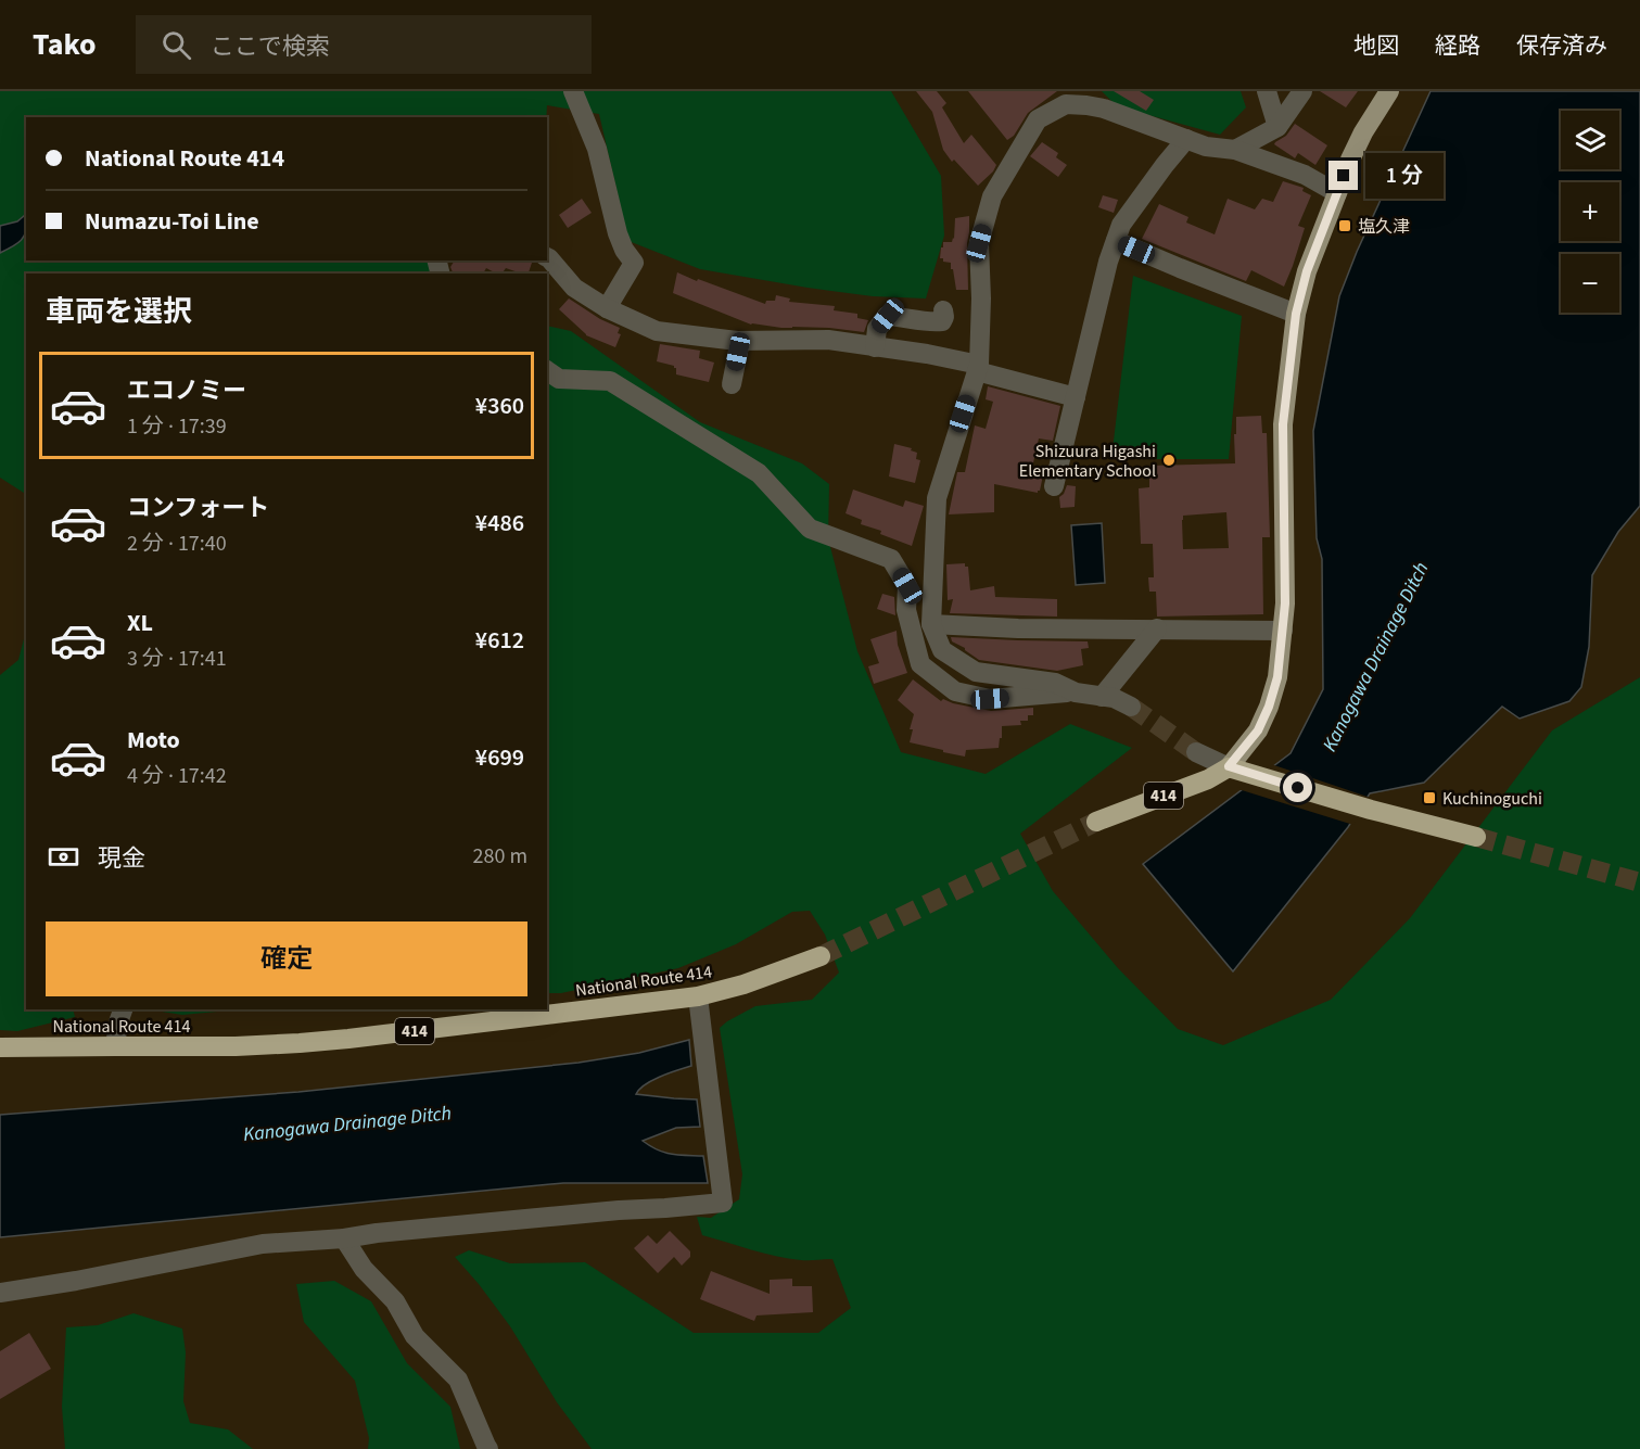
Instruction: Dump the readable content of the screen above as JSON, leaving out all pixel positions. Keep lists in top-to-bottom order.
{
  "streets": {
    "highway": ["414", "National Route 414"]
  },
  "water": ["Kanogawa Drainage Ditch"],
  "places": {
    "transit": ["塩久津", "Kuchinoguchi"],
    "other": ["Shizuura Higashi Elementary School"]
  },
  "page": {
    "header": "Tako",
    "search": "ここで検索",
    "nav": ["地図", "経路", "保存済み"],
    "map_buttons": ["+", "−"],
    "banner": ["National Route 414", "Numazu-Toi Line"],
    "bubble": "1 分",
    "heading": "車両を選択",
    "list": [
      {
        "name": "エコノミー",
        "note": "1 分 · 17:39",
        "value": "¥360"
      },
      {
        "name": "コンフォート",
        "note": "2 分 · 17:40",
        "value": "¥486"
      },
      {
        "name": "XL",
        "note": "3 分 · 17:41",
        "value": "¥612"
      },
      {
        "name": "Moto",
        "note": "4 分 · 17:42",
        "value": "¥699"
      }
    ],
    "pay": ["現金", "280 m"],
    "buttons": "確定"
  }
}
